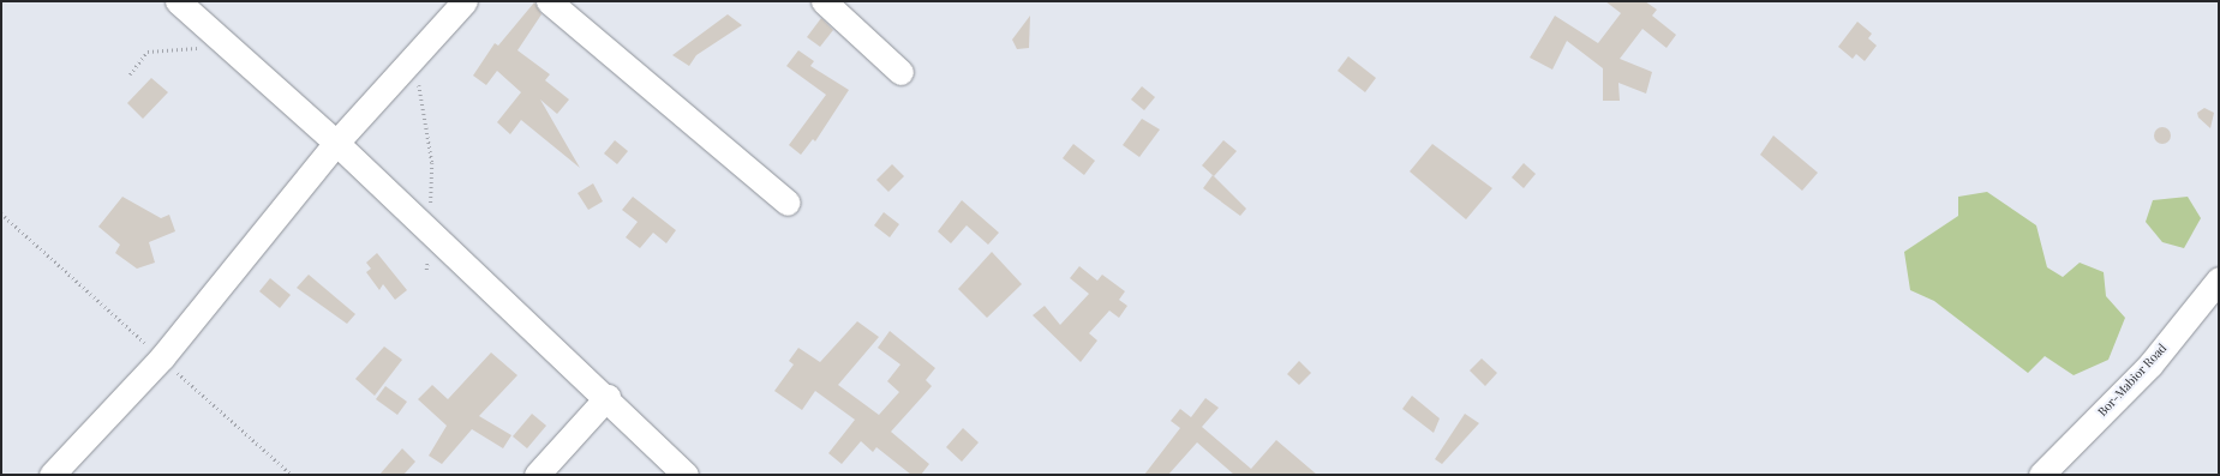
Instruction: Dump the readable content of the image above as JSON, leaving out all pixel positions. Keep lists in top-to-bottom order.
{
  "streets": {
    "street": ["Bor-Mabior Road"]
  }
}
